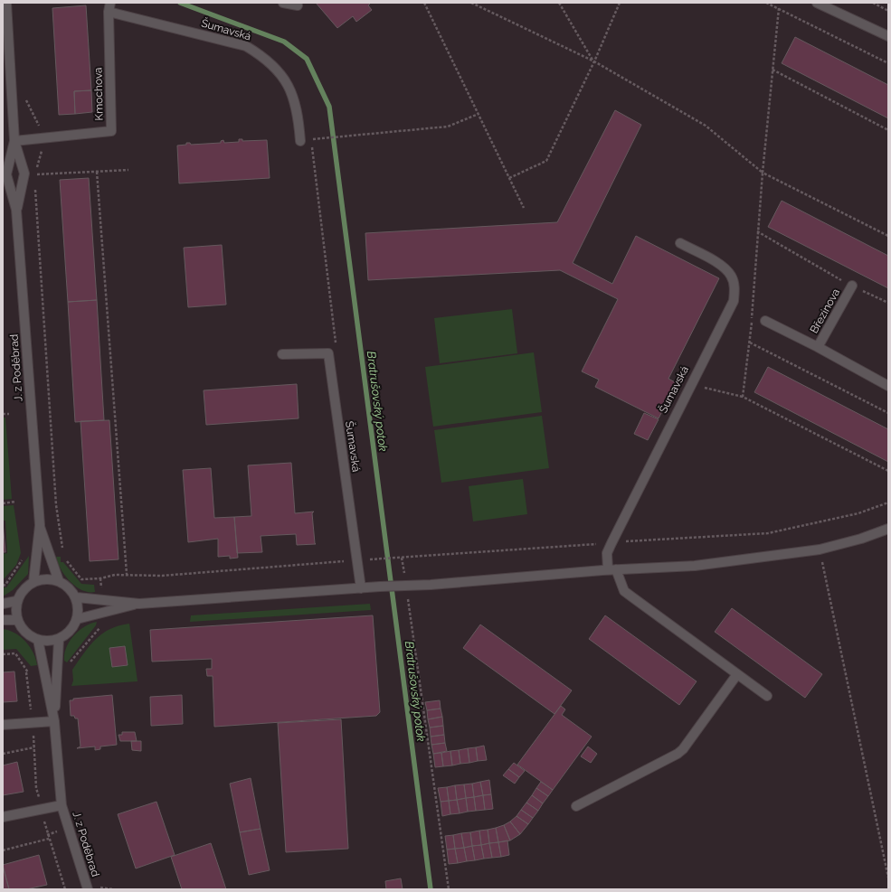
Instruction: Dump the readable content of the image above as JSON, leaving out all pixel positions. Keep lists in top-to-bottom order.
{
  "streets": {
    "street": [
      "Šumavská",
      "Kmochova",
      "Březinova",
      "J. z Poděbrad"
    ]
  },
  "crossings": [
    ["Šumavská", "Kmochova"],
    ["Kmochova", "J. z Poděbrad"]
  ],
  "water": ["Bratrušovský potok"]
}
